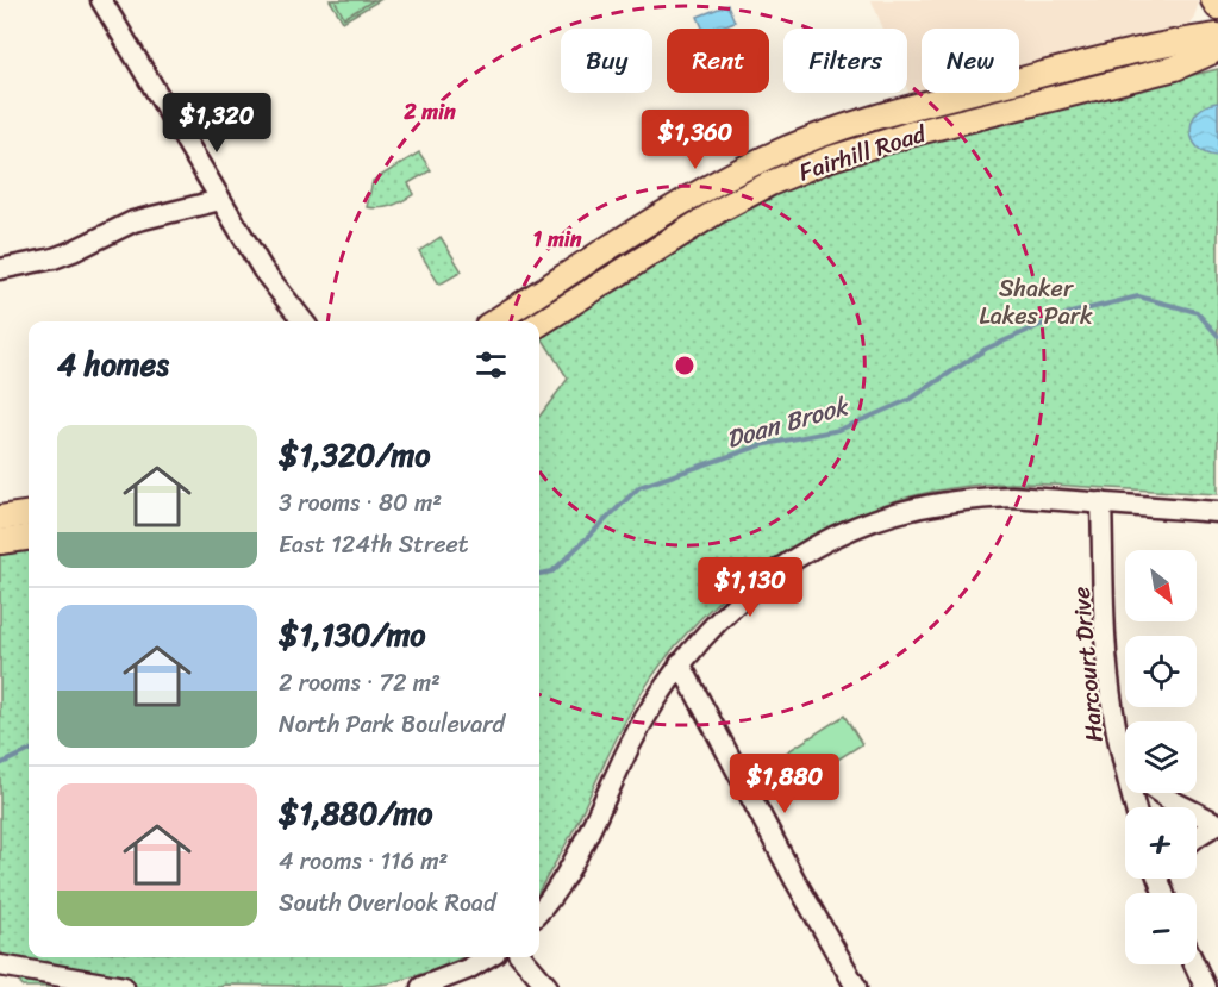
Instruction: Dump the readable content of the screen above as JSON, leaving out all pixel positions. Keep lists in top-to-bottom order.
{
  "streets": {
    "main road": ["Fairhill Road"],
    "street": ["Harcourt Drive"]
  },
  "water": ["Doan Brook"],
  "parks": ["Shaker Lakes Park"],
  "north": "bottom right",
  "page": {
    "chip": [
      "Buy",
      "Rent",
      "Filters",
      "New"
    ],
    "price": [
      "$1,320",
      "$1,360",
      "$1,130",
      "$1,880"
    ],
    "heading": "4 homes",
    "list": [
      {
        "name": "$1,320/mo",
        "note": "3 rooms · 80 m² · East 124th Street"
      },
      {
        "name": "$1,130/mo",
        "note": "2 rooms · 72 m² · North Park Boulevard"
      },
      {
        "name": "$1,880/mo",
        "note": "4 rooms · 116 m² · South Overlook Road"
      }
    ],
    "map_buttons": ["+", "−"]
  },
  "rings": ["2 min", "1 min"]
}
